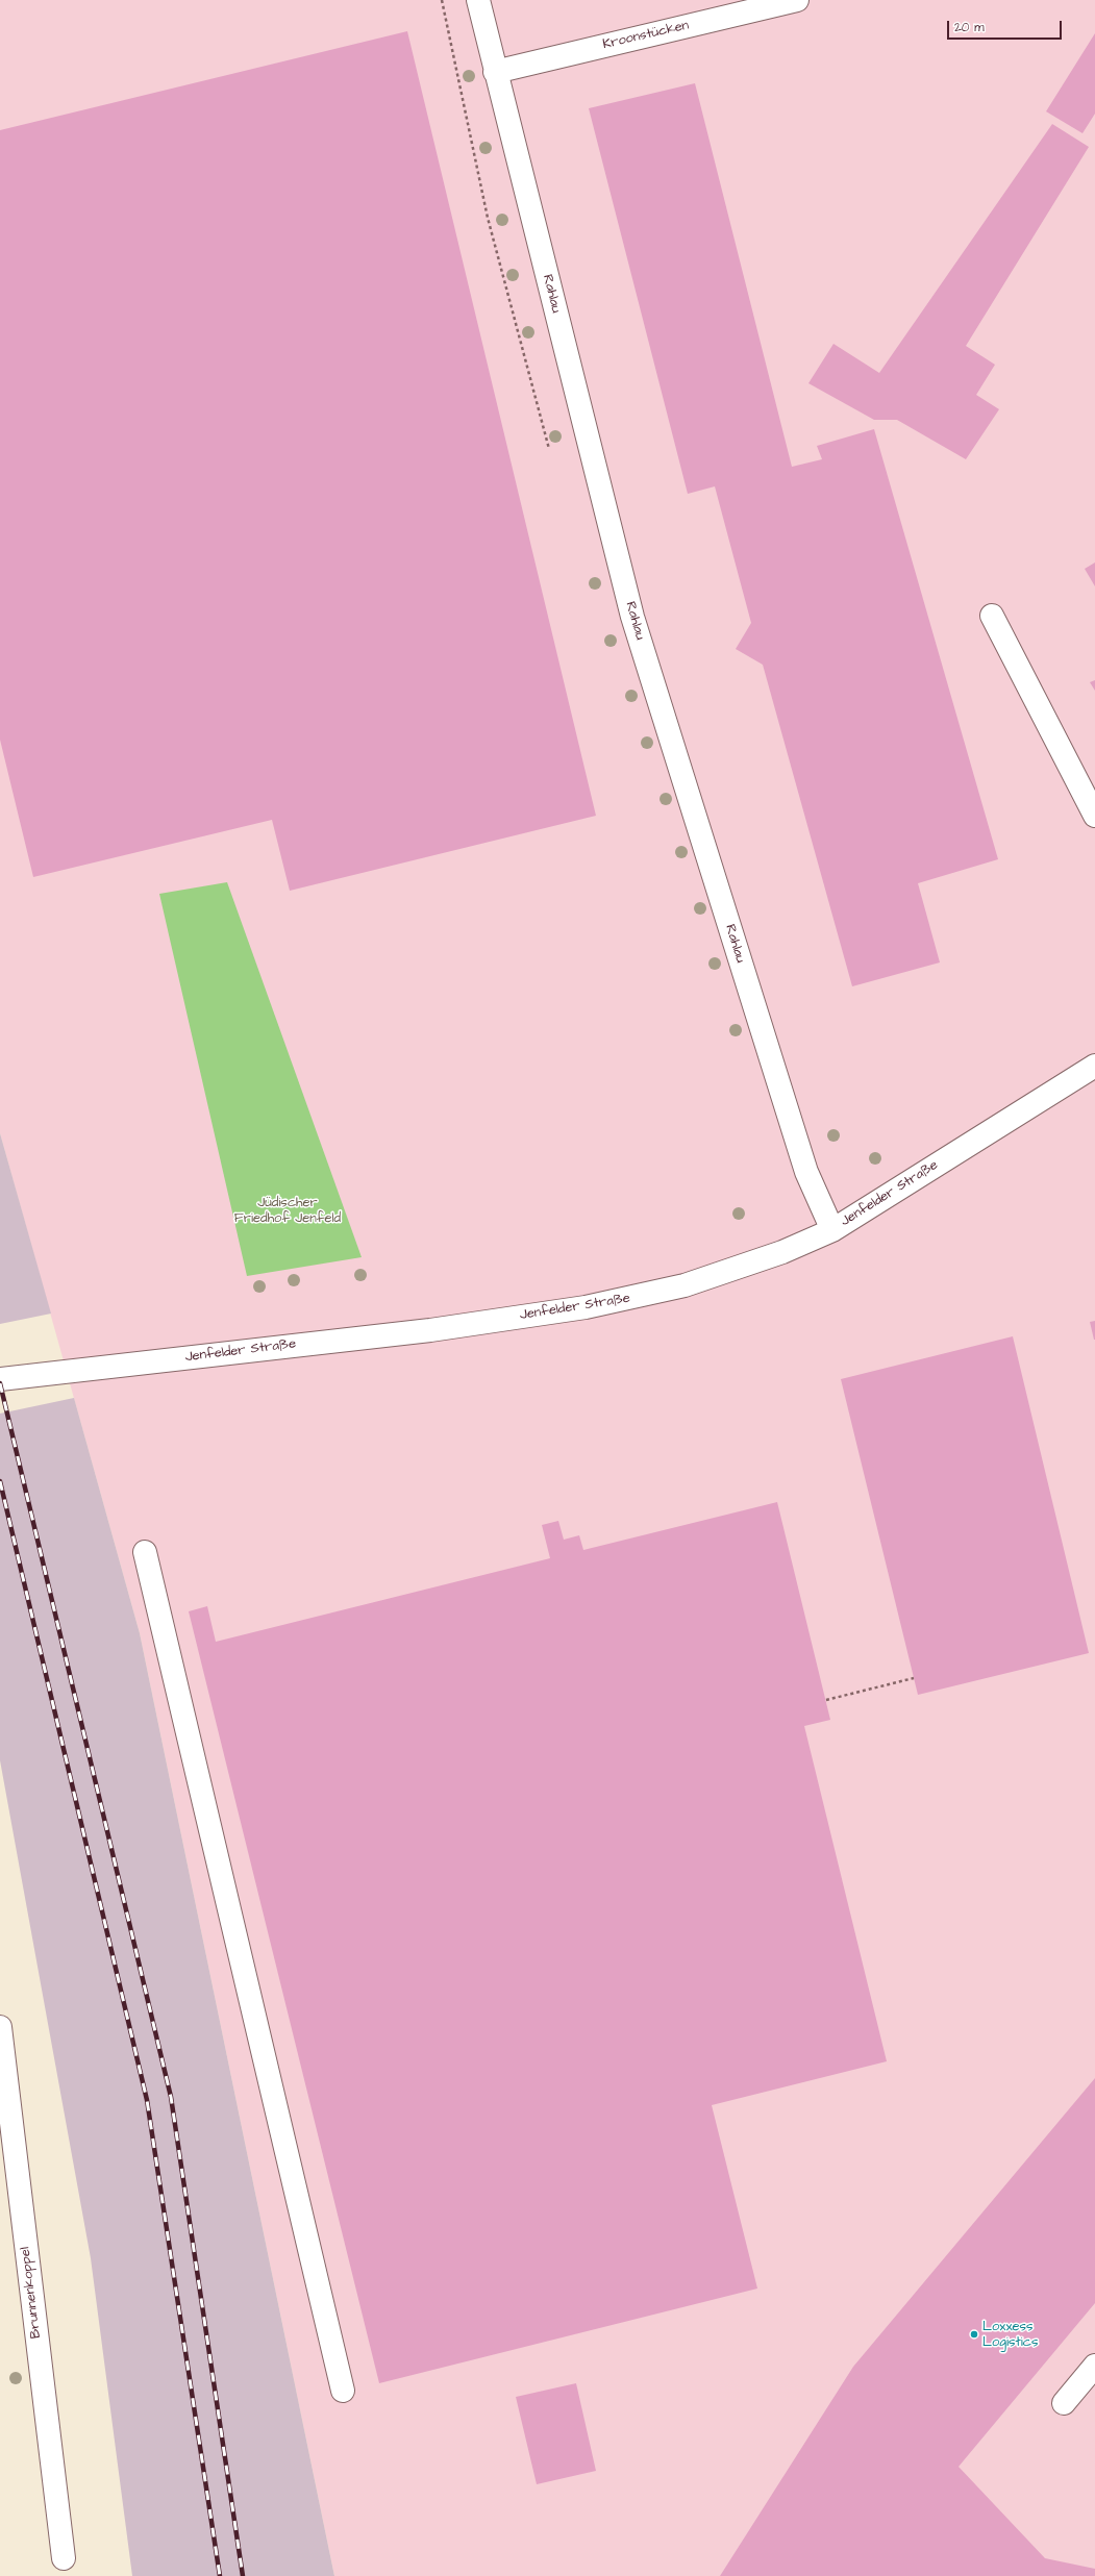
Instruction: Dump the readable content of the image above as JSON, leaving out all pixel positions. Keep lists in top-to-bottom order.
{
  "streets": {
    "street": [
      "Kroonstücken",
      "Rahlau",
      "Jenfelder Straße",
      "Brunnenkoppel"
    ]
  },
  "crossings": [
    ["Kroonstücken", "Rahlau"],
    ["Rahlau", "Jenfelder Straße"]
  ],
  "parks": ["Jüdischer Friedhof Jenfeld"],
  "places": ["Loxxess Logistics"],
  "scale_bar": "20 m"
}
